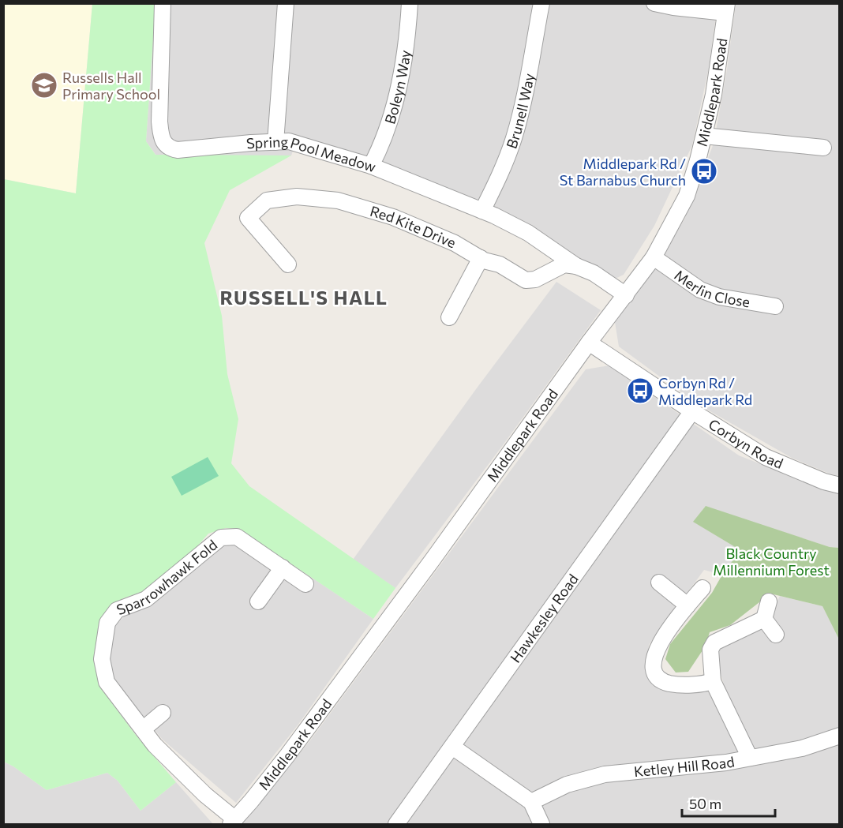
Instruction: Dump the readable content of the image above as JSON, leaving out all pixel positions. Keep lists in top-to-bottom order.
{
  "streets": {
    "street": [
      "Boleyn Way",
      "Middlepark Road",
      "Brunell Way",
      "Spring Pool Meadow",
      "Red Kite Drive",
      "Merlin Close",
      "Corbyn Road",
      "Sparrowhawk Fold",
      "Hawkesley Road",
      "Ketley Hill Road"
    ]
  },
  "crossings": [
    ["Boleyn Way", "Spring Pool Meadow"],
    ["Middlepark Road", "Merlin Close"],
    ["Middlepark Road", "Corbyn Road"],
    ["Middlepark Road", "Sparrowhawk Fold"],
    ["Brunell Way", "Spring Pool Meadow"],
    ["Spring Pool Meadow", "Red Kite Drive"],
    ["Corbyn Road", "Hawkesley Road"]
  ],
  "districts": ["RUSSELL'S HALL"],
  "parks": ["Black Country Millennium Forest"],
  "places": {
    "school or university": ["Russells Hall Primary School"],
    "bus stop": ["Middlepark Rd / St Barnabus Church", "Corbyn Rd / Middlepark Rd"]
  },
  "scale_bar": "50 m"
}
